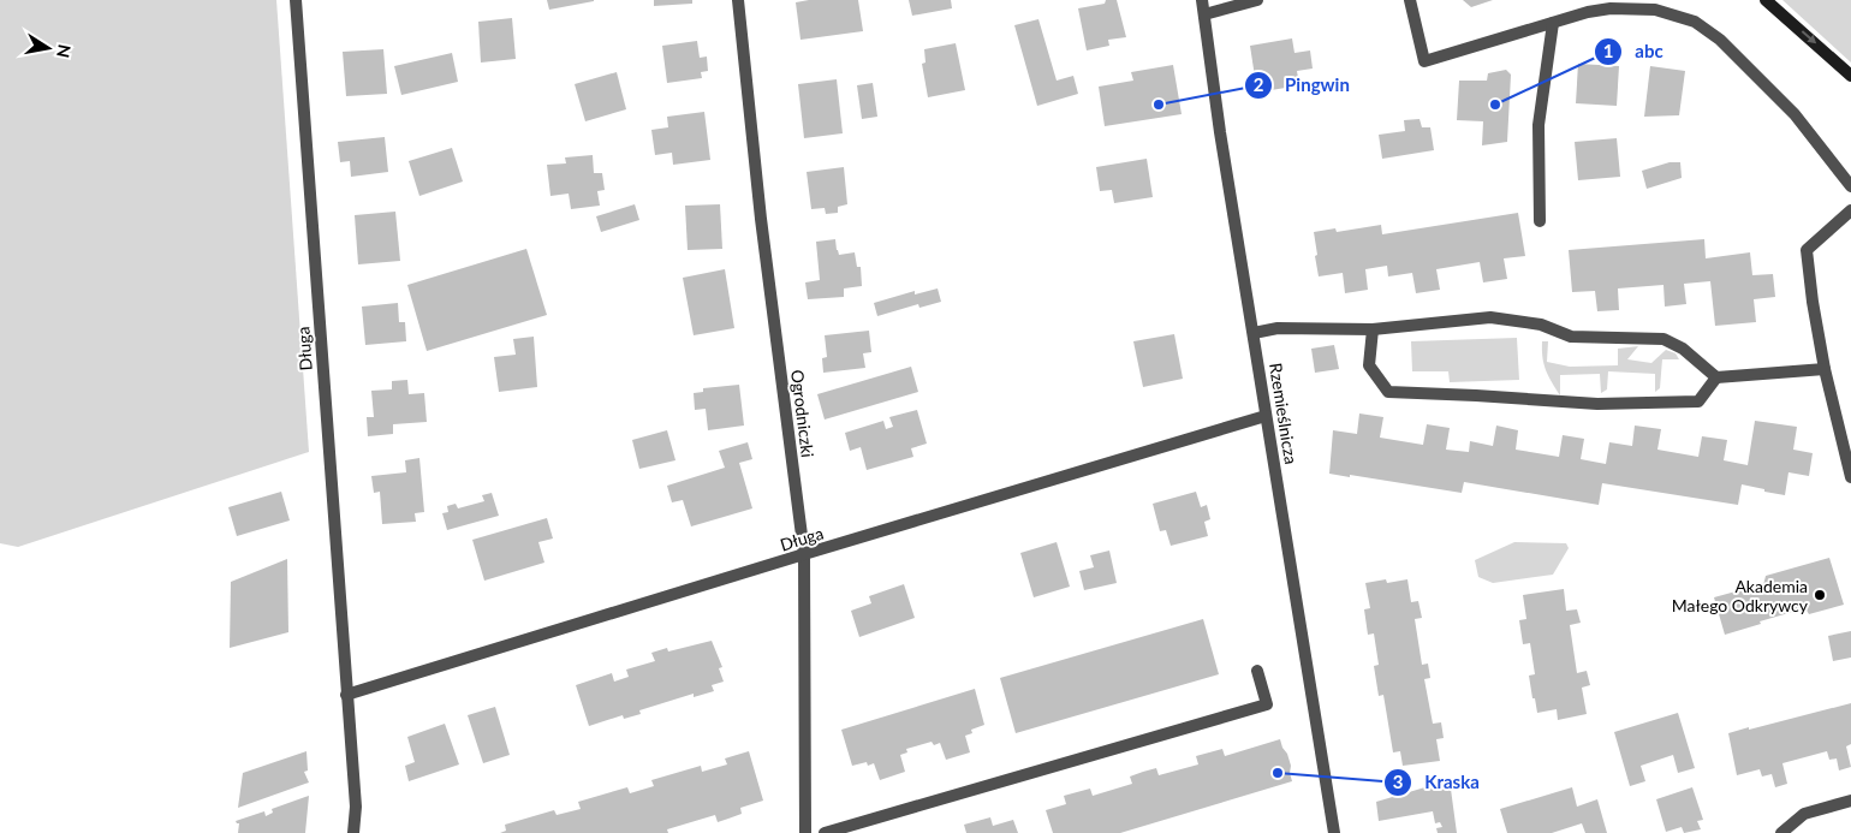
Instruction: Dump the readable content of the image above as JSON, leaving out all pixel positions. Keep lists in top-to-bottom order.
{
  "streets": {
    "street": ["Długa", "Ogrodniczki", "Rzemieślnicza"]
  },
  "crossings": [
    ["Długa", "Ogrodniczki"],
    ["Długa", "Rzemieślnicza"]
  ],
  "places": [
    "Pingwin",
    "abc",
    "Akademia Małego Odkrywcy",
    "Kraska"
  ],
  "north": "right"
}
